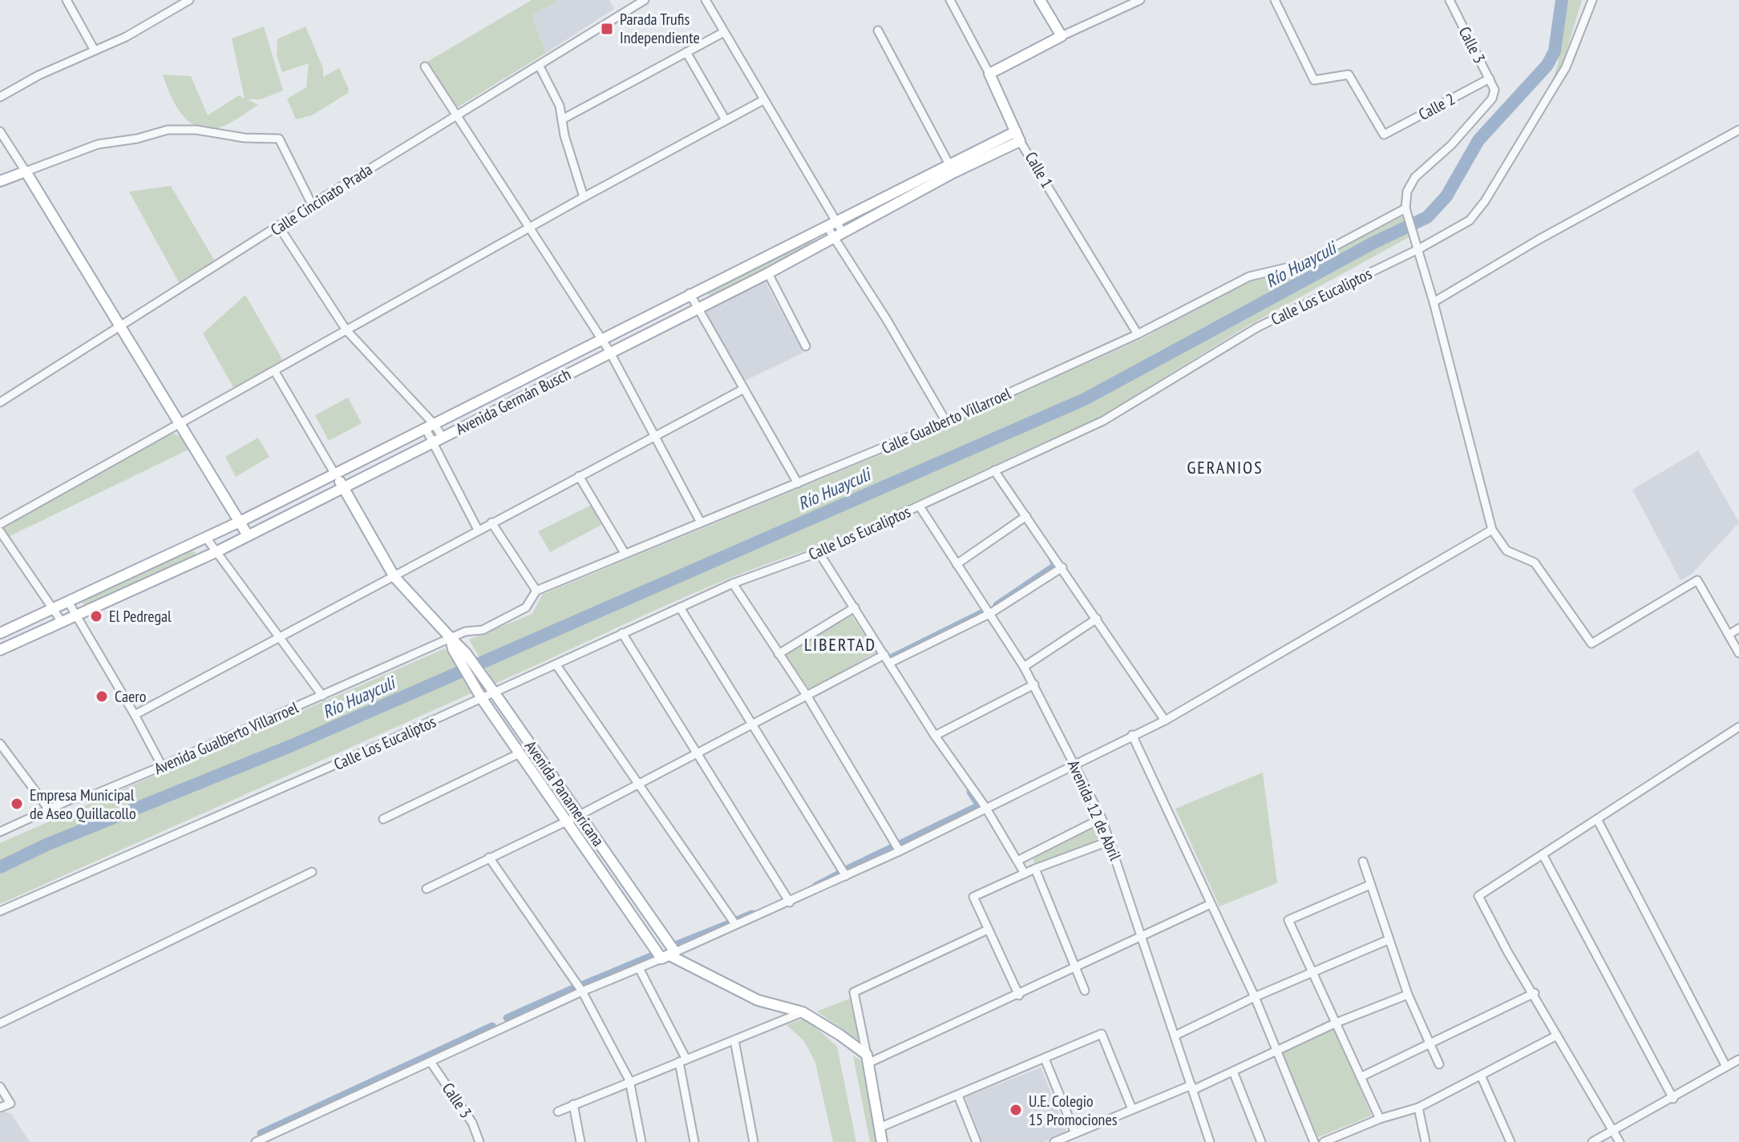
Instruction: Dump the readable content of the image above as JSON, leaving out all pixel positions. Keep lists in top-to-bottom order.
{
  "streets": {
    "main road": ["Calle 1", "Avenida Germán Busch", "Avenida Panamericana"],
    "street": [
      "Calle 3",
      "Calle 2",
      "Calle Cincinato Prada",
      "Calle Los Eucaliptos",
      "Calle Gualberto Villarroel",
      "Avenida Gualberto Villarroel",
      "Avenida 12 de Abril"
    ]
  },
  "crossings": [
    ["Calle 3", "Calle 2"],
    ["Calle 3", "Calle Gualberto Villarroel"],
    ["Calle 1", "Avenida Germán Busch"],
    ["Calle 1", "Calle Gualberto Villarroel"],
    ["Calle Los Eucaliptos", "Avenida Panamericana"],
    ["Calle Los Eucaliptos", "Avenida 12 de Abril"],
    ["Avenida Germán Busch", "Avenida Panamericana"],
    ["Calle Gualberto Villarroel", "Avenida Gualberto Villarroel"],
    ["Calle Gualberto Villarroel", "Avenida Panamericana"],
    ["Avenida Gualberto Villarroel", "Avenida Panamericana"]
  ],
  "districts": ["GERANIOS", "LIBERTAD"],
  "water": ["Río Huayculi"],
  "places": {
    "transit": ["Parada Trufis Independiente"],
    "other": [
      "El Pedregal",
      "Caero",
      "Empresa Municipal de Aseo Quillacollo",
      "U.E. Colegio 15 Promociones"
    ]
  }
}
